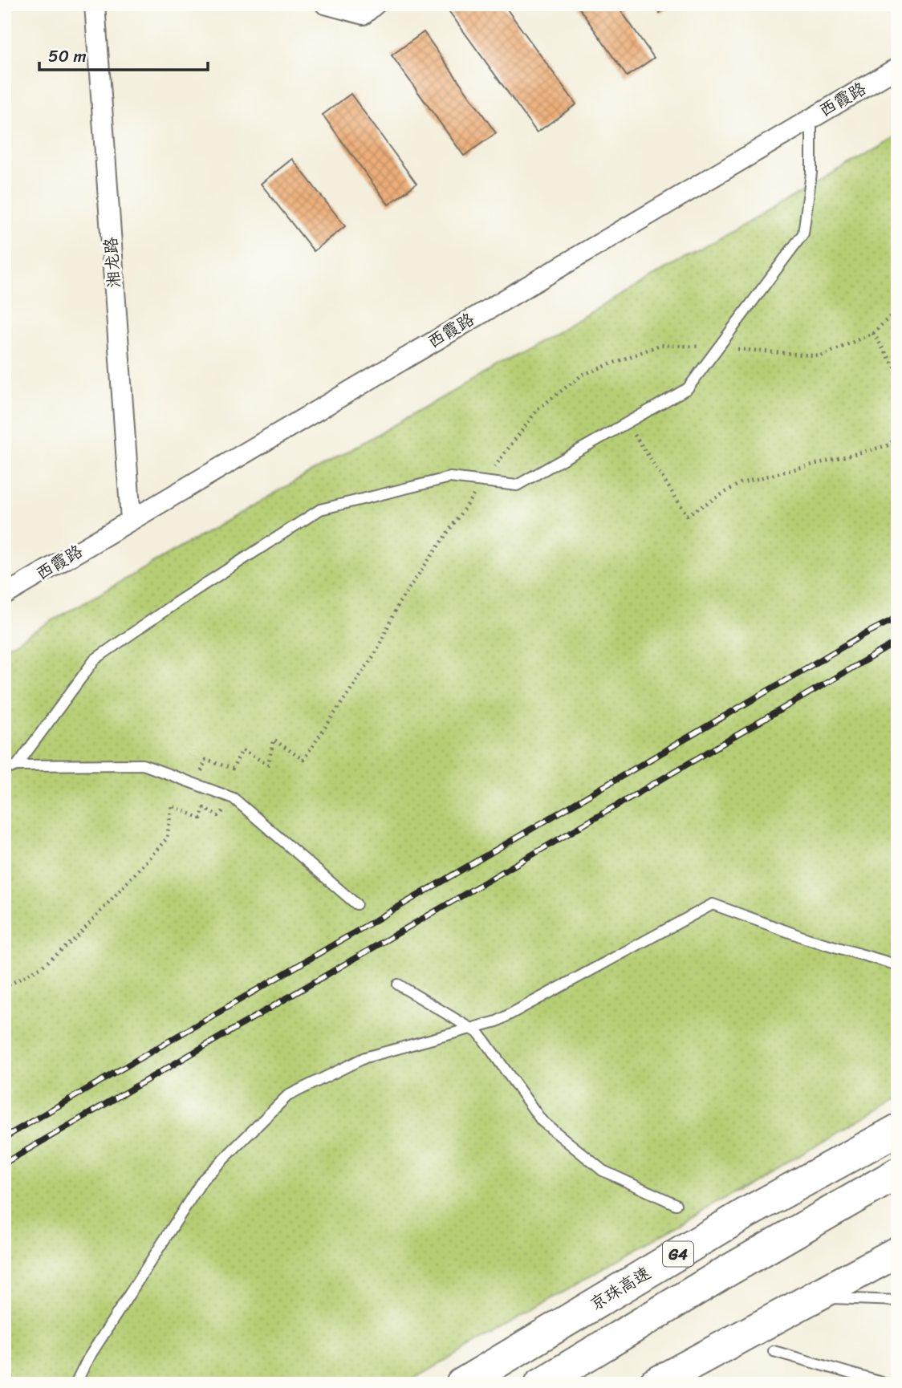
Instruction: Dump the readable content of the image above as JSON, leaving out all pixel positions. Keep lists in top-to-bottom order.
{
  "streets": {
    "highway": ["G4", "京珠高速"],
    "street": ["西霞路", "湘龙路"]
  },
  "crossings": [
    ["西霞路", "湘龙路"]
  ],
  "scale_bar": "50 m"
}
